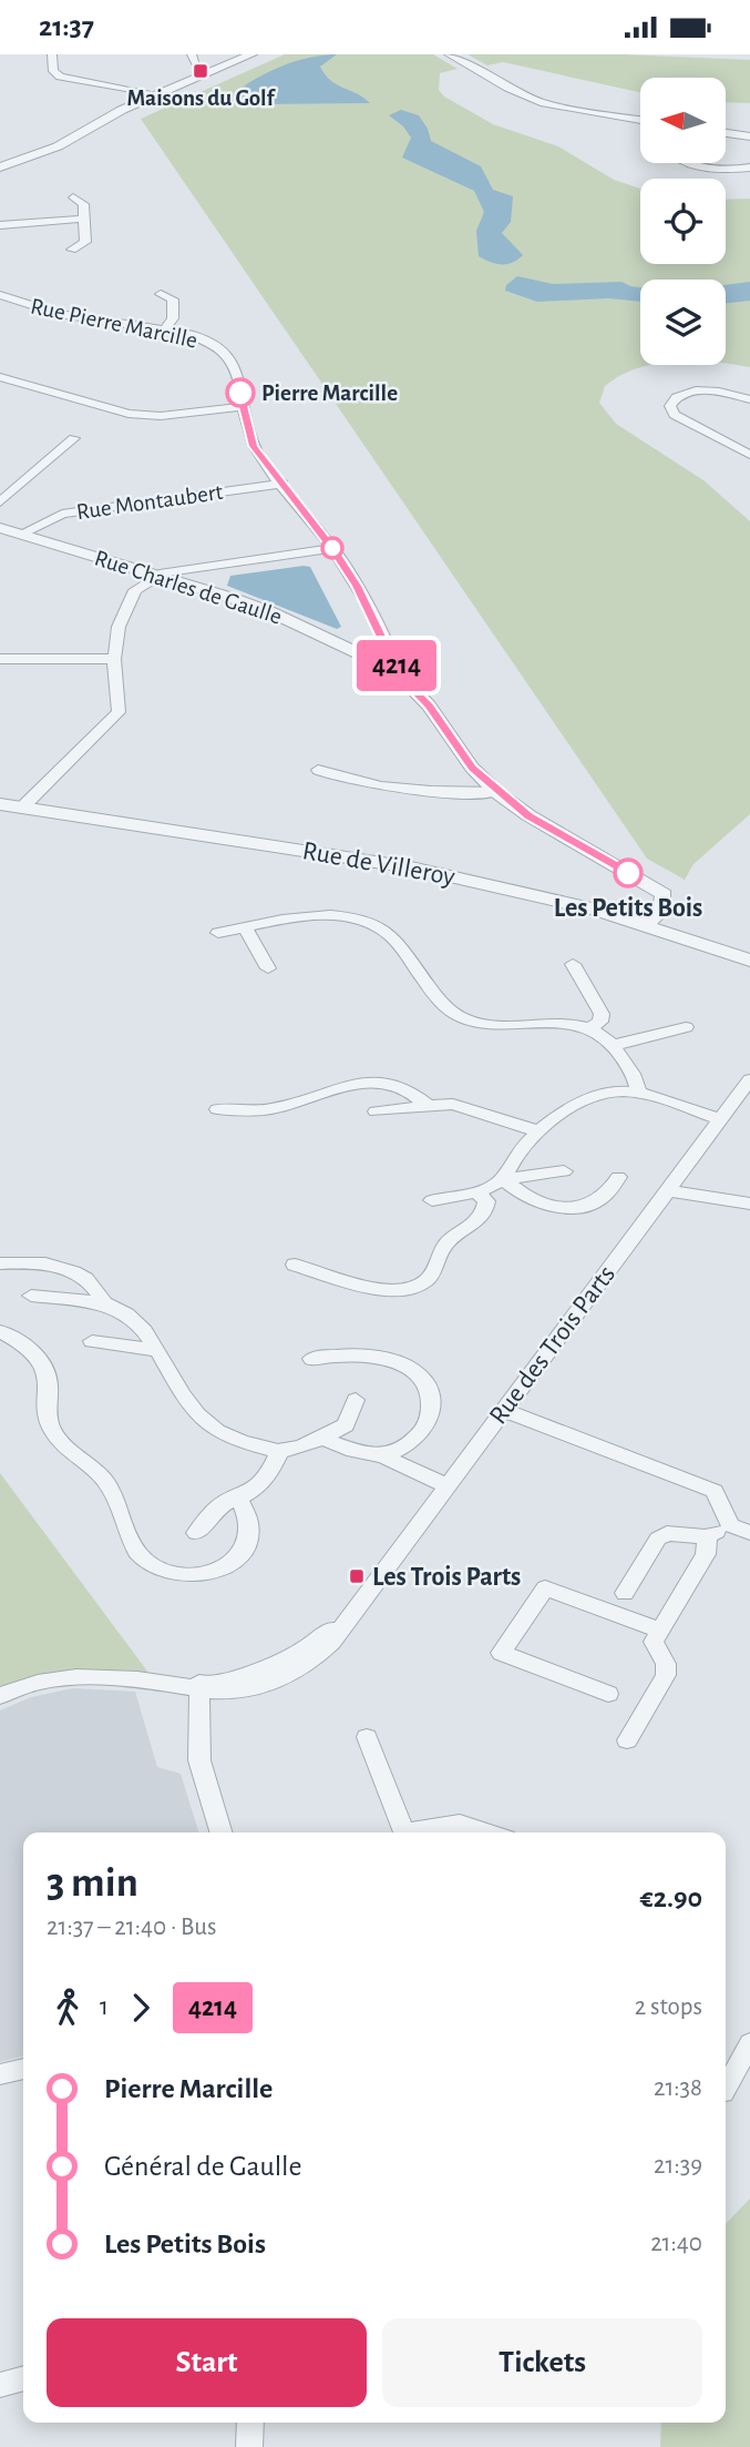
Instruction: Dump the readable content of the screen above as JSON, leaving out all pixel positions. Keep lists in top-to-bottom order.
{
  "streets": {
    "street": [
      "Rue Pierre Marcille",
      "Rue Montaubert",
      "Rue Charles de Gaulle",
      "Rue de Villeroy",
      "Rue des Trois Parts"
    ]
  },
  "crossings": [
    ["Rue Pierre Marcille", "Rue Montaubert"],
    ["Rue Pierre Marcille", "Rue Charles de Gaulle"],
    ["Rue Montaubert", "Rue Charles de Gaulle"],
    ["Rue Charles de Gaulle", "Rue de Villeroy"]
  ],
  "places": {
    "transit": ["Maisons du Golf", "Les Trois Parts"],
    "other": ["Pierre Marcille", "Les Petits Bois"]
  },
  "lines": ["bus line 4214"],
  "north": "left",
  "page": {
    "status": "21:37",
    "on_map": "4214",
    "heading": ["3 min", "21:37 – 21:40 · Bus", "€2.90"],
    "legs": ["1", "4214", "2 stops"],
    "list": [
      {
        "name": "Pierre Marcille",
        "value": "21:38"
      },
      {
        "name": "Général de Gaulle",
        "value": "21:39"
      },
      {
        "name": "Les Petits Bois",
        "value": "21:40"
      }
    ],
    "buttons": ["Start", "Tickets"]
  }
}
